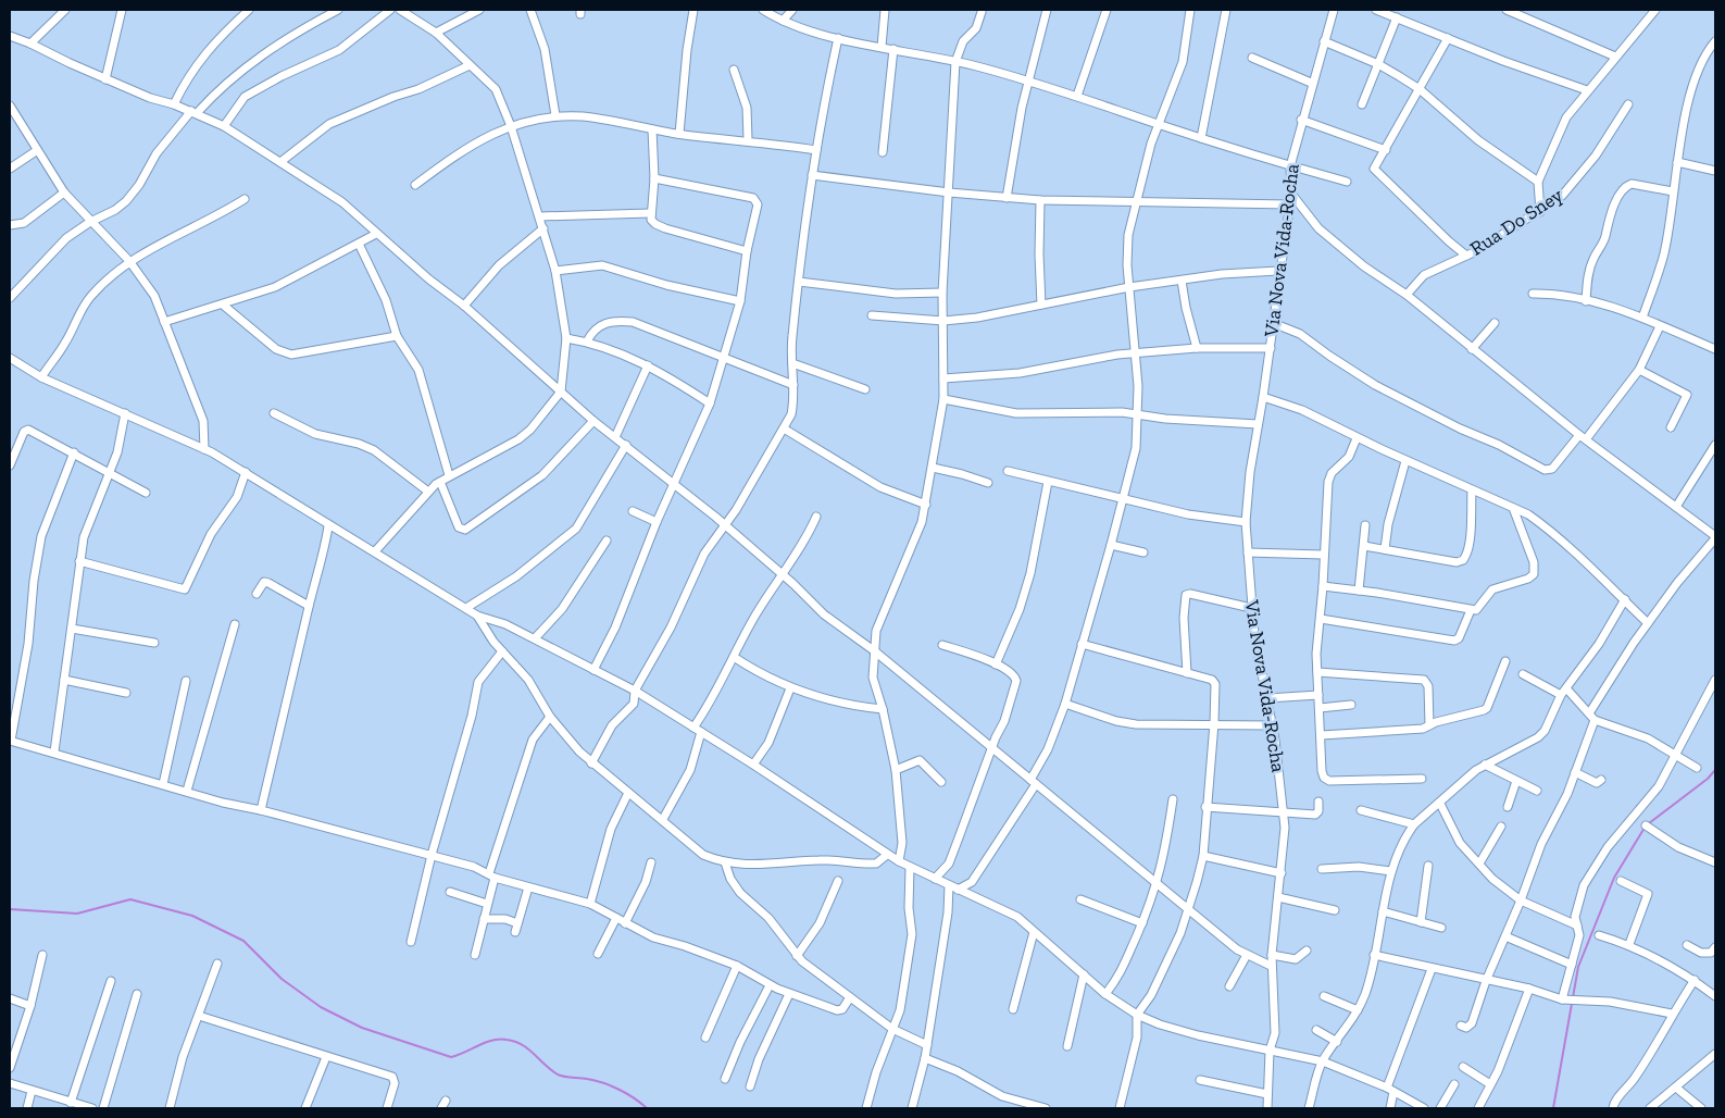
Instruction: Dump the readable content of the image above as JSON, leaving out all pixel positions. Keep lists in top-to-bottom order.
{
  "streets": {
    "street": ["Rua Do Sney", "Via Nova Vida-Rocha"]
  }
}
